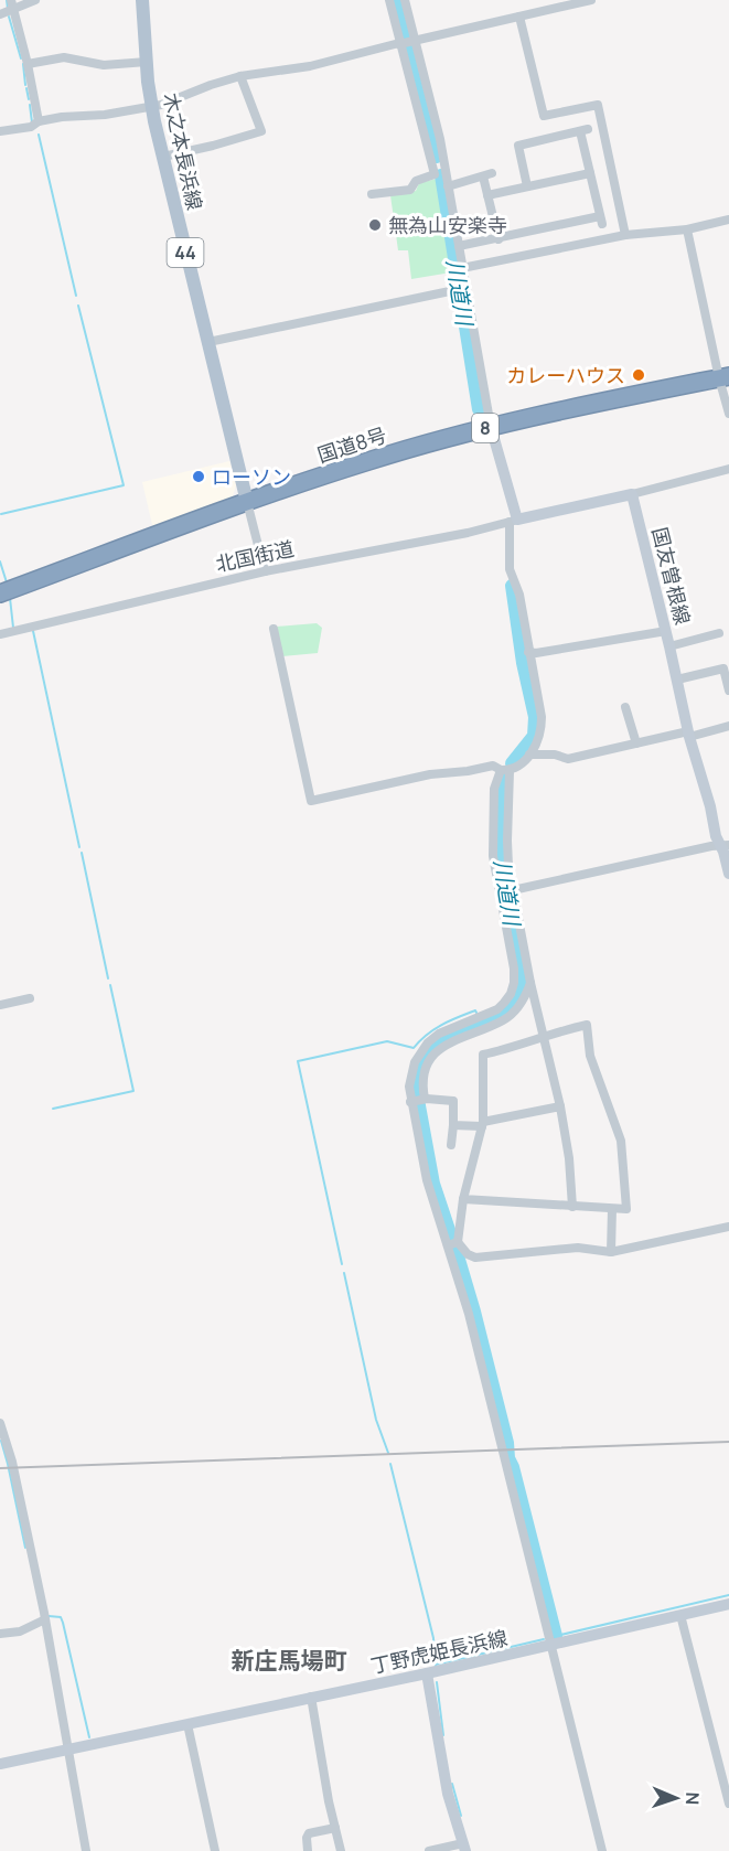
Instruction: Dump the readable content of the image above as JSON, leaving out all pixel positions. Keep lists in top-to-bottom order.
{
  "streets": {
    "highway": ["8", "国道8号"],
    "main road": [
      "木之本長浜線",
      "44",
      "国友曽根線",
      "丁野虎姫長浜線"
    ],
    "street": ["北国街道"]
  },
  "crossings": [
    ["木之本長浜線", "国道8号"]
  ],
  "districts": ["新庄馬場町"],
  "water": ["川道川"],
  "places": ["無為山安楽寺", "カレーハウス", "ローソン"],
  "north": "right"
}
